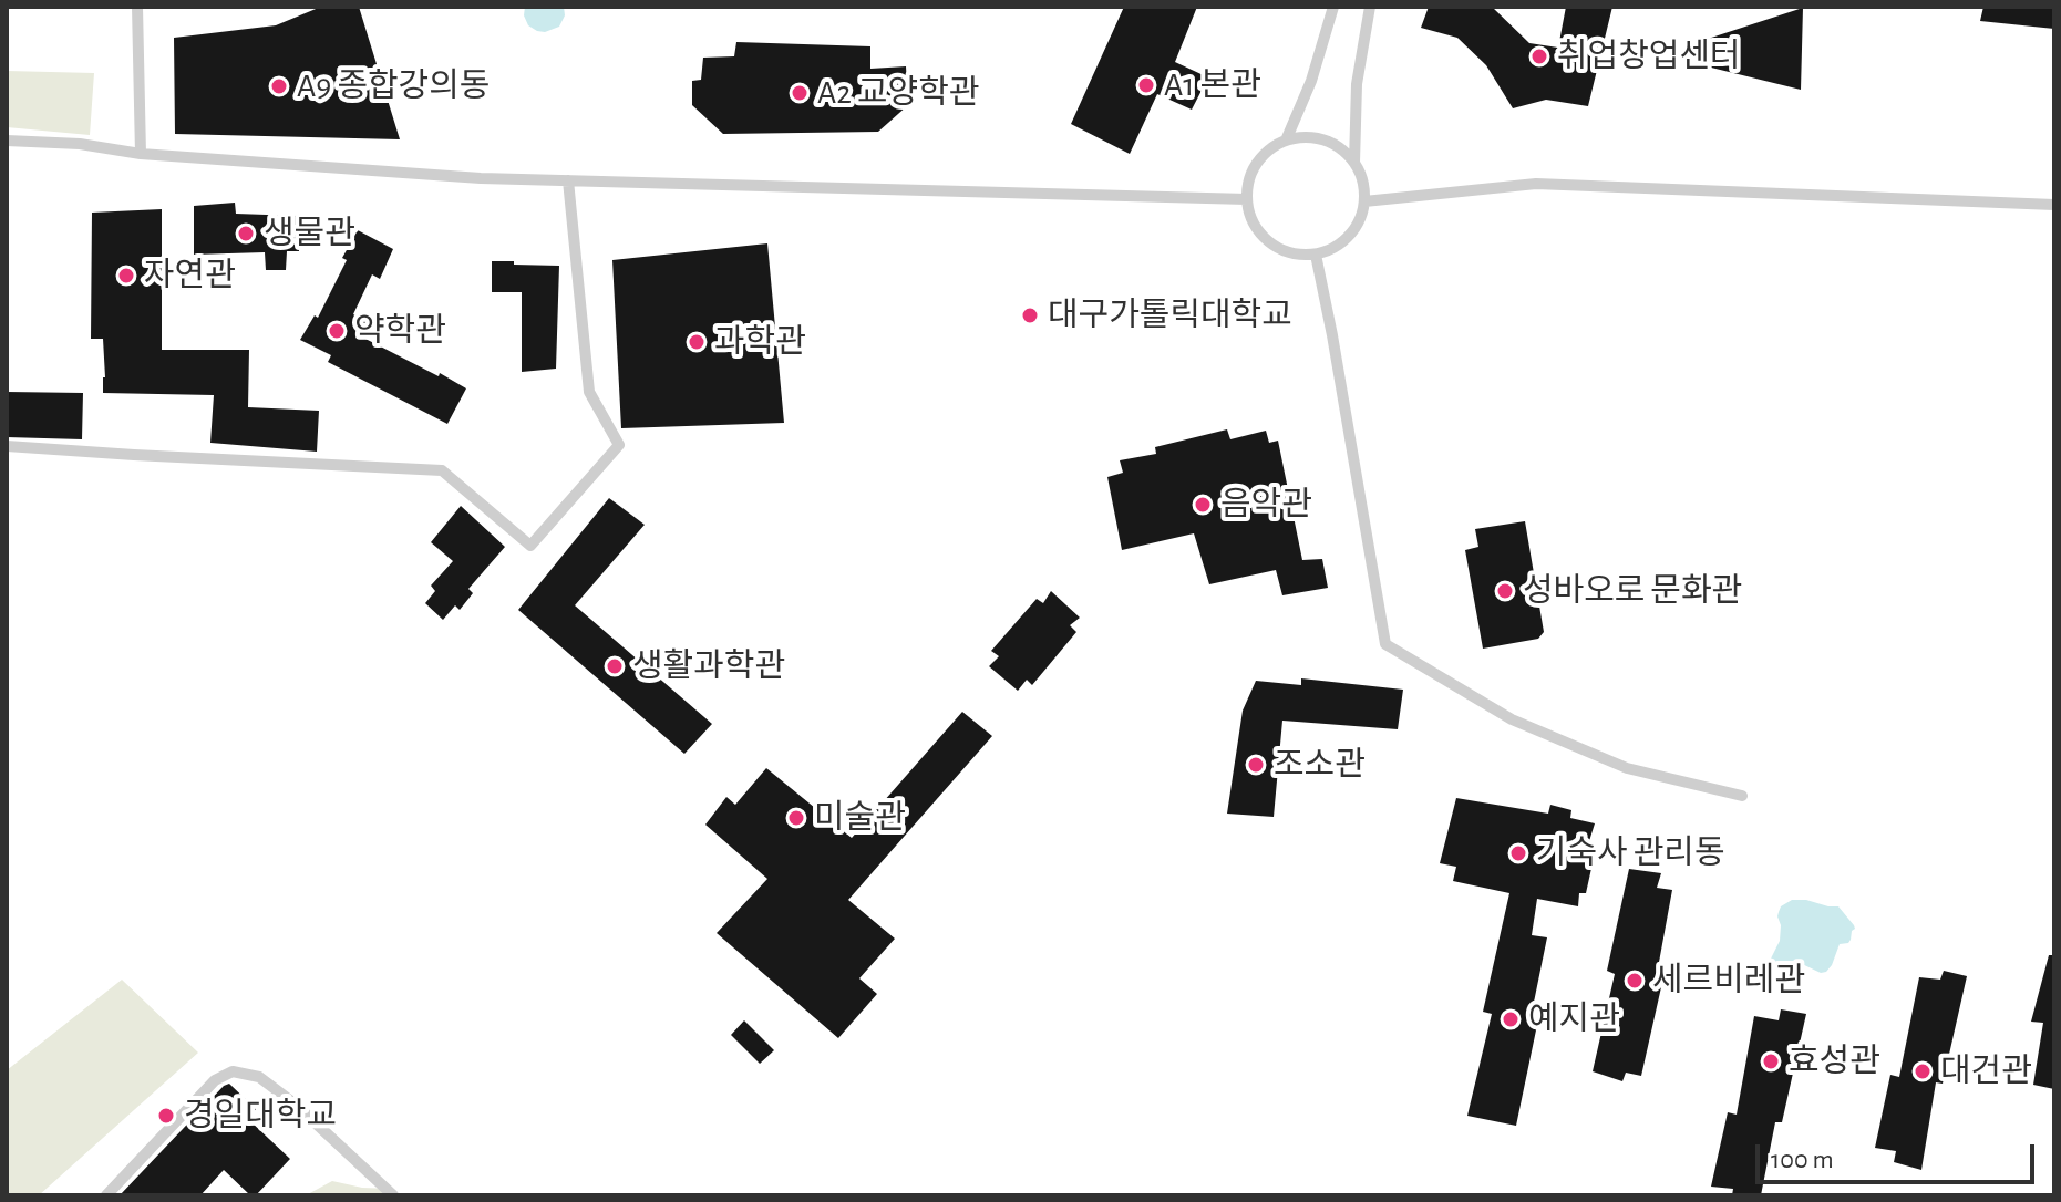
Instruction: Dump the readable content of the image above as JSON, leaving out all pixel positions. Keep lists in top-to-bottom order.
{
  "places": [
    "취업창업센터",
    "A1 본관",
    "A9 종합강의동",
    "A2 교양학관",
    "생물관",
    "자연관",
    "대구가톨릭대학교",
    "약학관",
    "과학관",
    "음악관",
    "성바오로 문화관",
    "생활과학관",
    "조소관",
    "미술관",
    "기숙사 관리동",
    "세르비레관",
    "예지관",
    "효성관",
    "대건관",
    "경일대학교"
  ],
  "scale_bar": "100 m"
}
